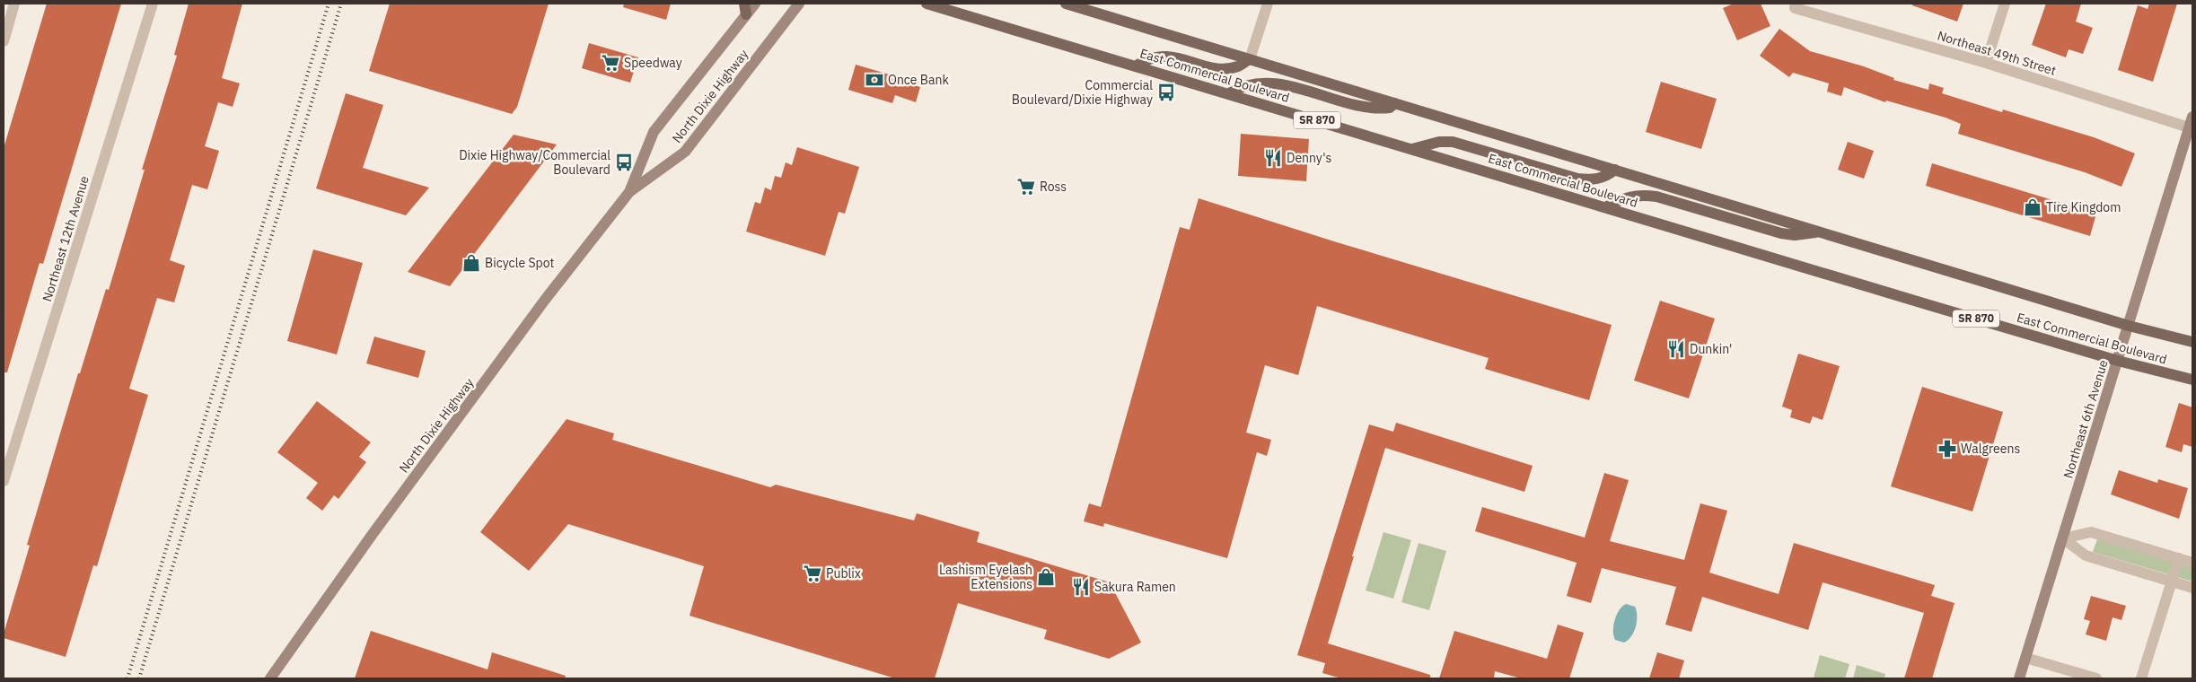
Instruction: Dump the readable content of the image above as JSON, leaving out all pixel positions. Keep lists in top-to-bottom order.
{
  "streets": {
    "main road": [
      "East Commercial Boulevard",
      "North Dixie Highway",
      "SR 870",
      "Northeast 6th Avenue"
    ],
    "street": ["Northeast 49th Street", "Northeast 12th Avenue"]
  },
  "crossings": [
    ["Northeast 49th Street", "Northeast 6th Avenue"],
    ["East Commercial Boulevard", "Northeast 6th Avenue"]
  ],
  "places": {
    "supermarket": ["Speedway", "Ross", "Publix"],
    "bank": ["Once Bank"],
    "bus stop": ["Commercial Boulevard/Dixie Highway", "Dixie Highway/Commercial Boulevard"],
    "restaurant": ["Denny's", "Dunkin'", "Sakura Ramen"],
    "shop": ["Tire Kingdom", "Bicycle Spot", "Lashism Eyelash Extensions"],
    "pharmacy": ["Walgreens"]
  }
}
